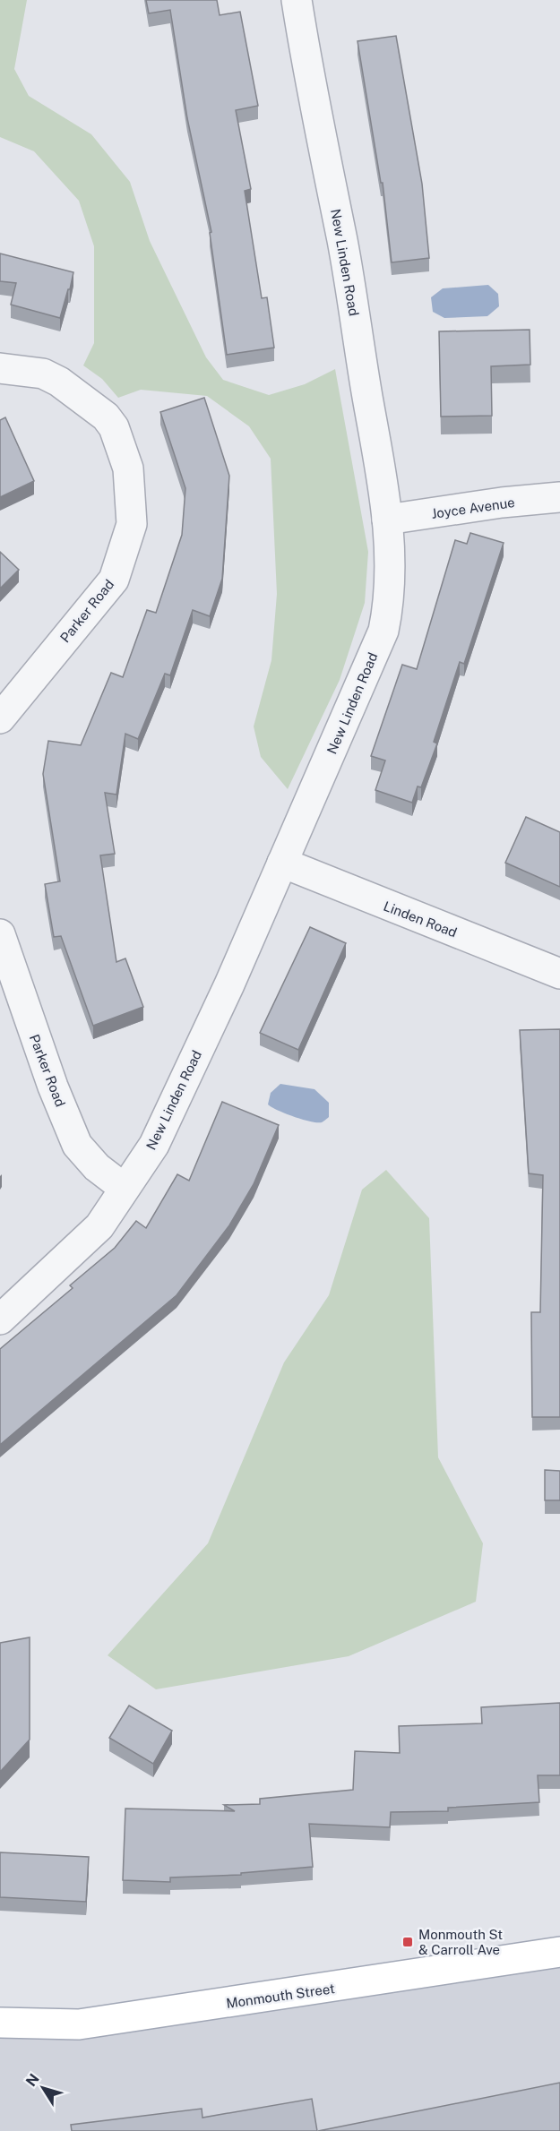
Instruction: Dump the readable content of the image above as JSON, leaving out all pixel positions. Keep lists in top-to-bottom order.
{
  "streets": {
    "main road": ["Monmouth Street"],
    "street": [
      "New Linden Road",
      "Joyce Avenue",
      "Parker Road",
      "Linden Road"
    ]
  },
  "crossings": [
    ["New Linden Road", "Joyce Avenue"],
    ["New Linden Road", "Parker Road"],
    ["New Linden Road", "Linden Road"]
  ],
  "places": {
    "transit": ["Monmouth St & Carroll Ave"]
  },
  "north": "top left"
}
